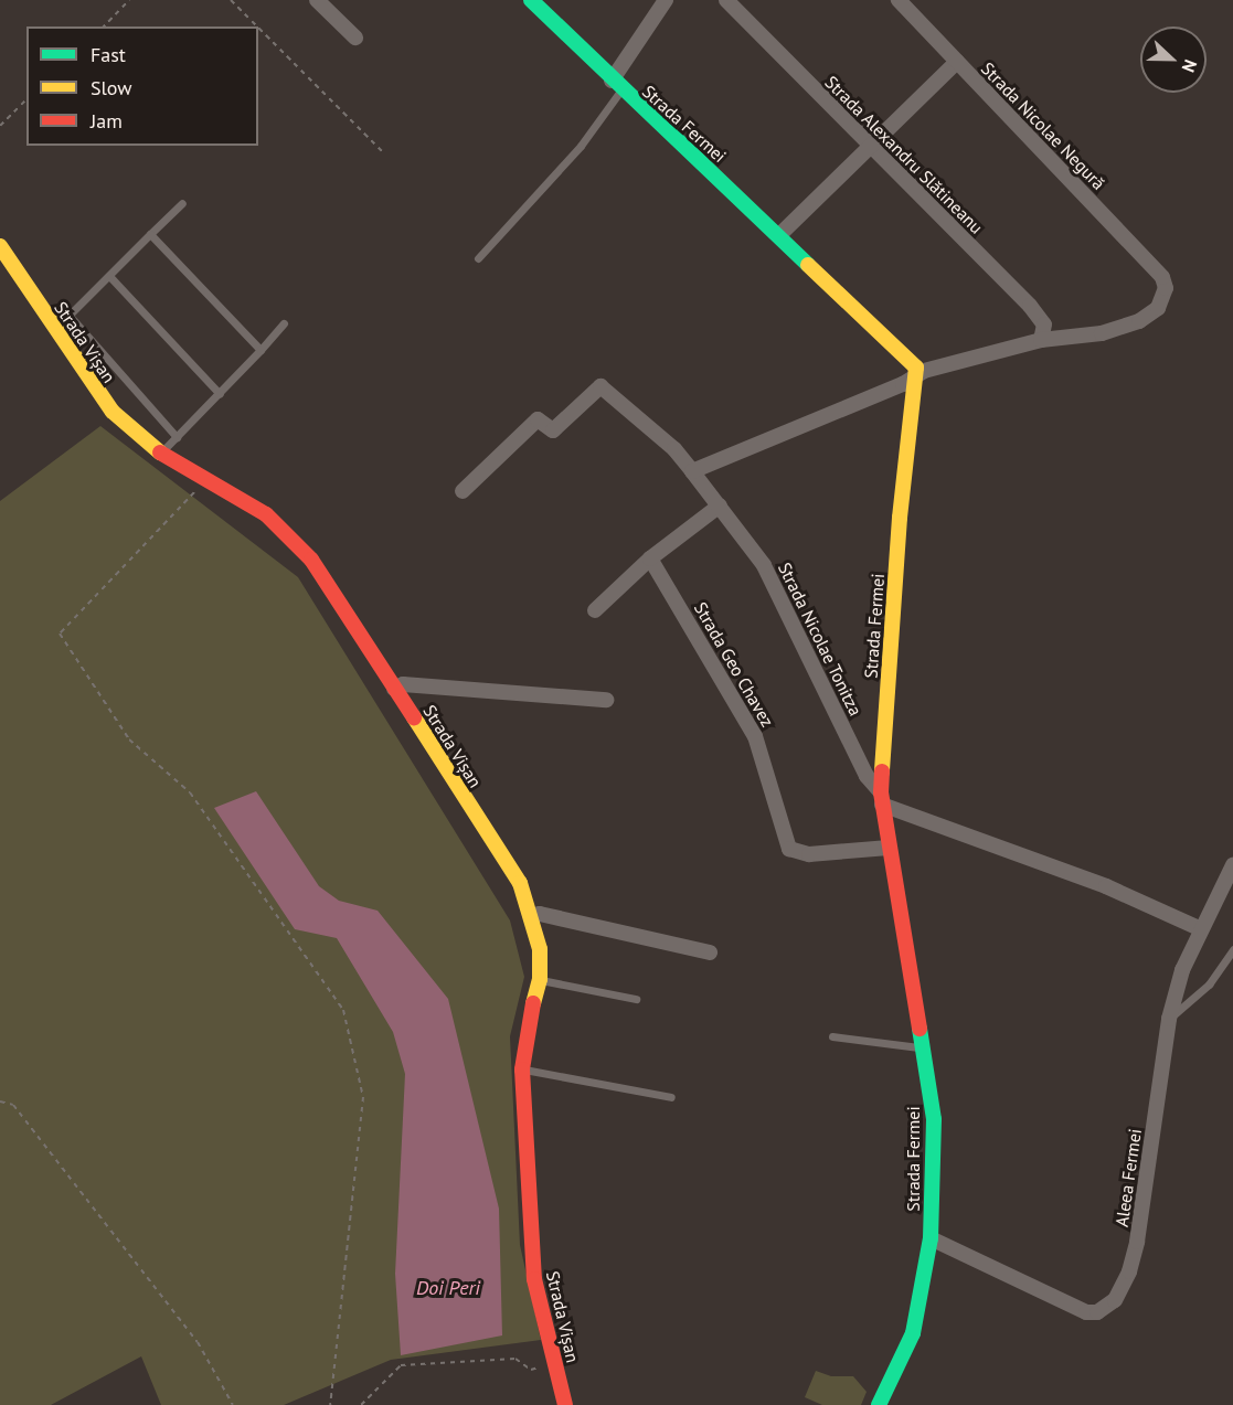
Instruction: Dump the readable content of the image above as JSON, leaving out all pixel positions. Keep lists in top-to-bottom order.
{
  "streets": {
    "street": [
      "Strada Fermei",
      "Strada Nicolae Negură",
      "Strada Alexandru Slătineanu",
      "Strada Vișan",
      "Strada Nicolae Tonitza",
      "Strada Geo Chavez",
      "Aleea Fermei"
    ]
  },
  "crossings": [
    ["Strada Fermei", "Strada Nicolae Tonitza"],
    ["Strada Fermei", "Strada Geo Chavez"],
    ["Strada Fermei", "Aleea Fermei"],
    ["Strada Nicolae Negură", "Strada Alexandru Slătineanu"]
  ],
  "water": ["Doi Peri"],
  "legend": ["Fast", "Slow", "Jam"],
  "north": "right"
}
